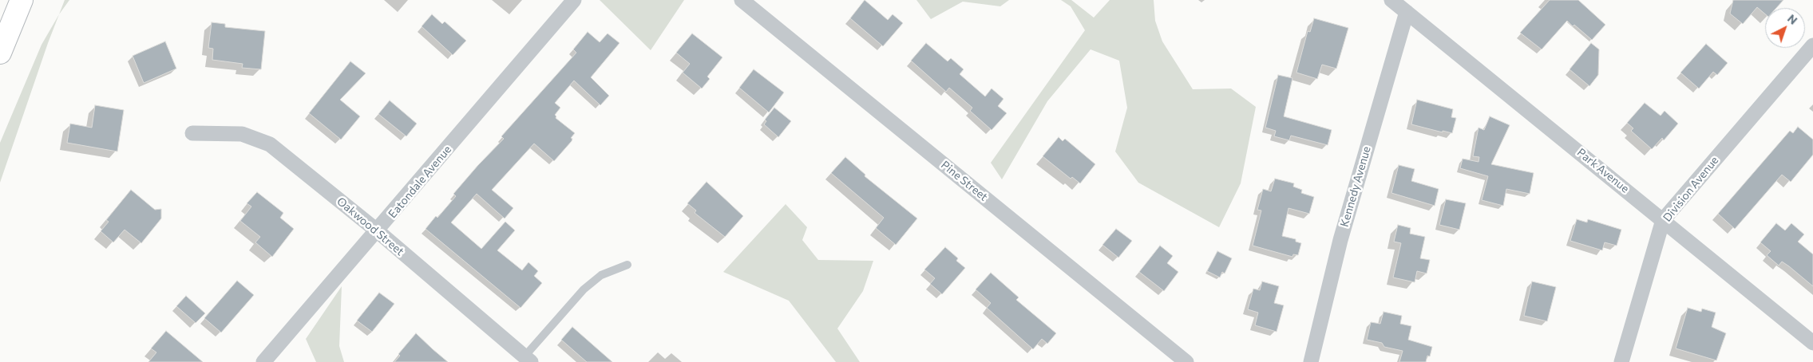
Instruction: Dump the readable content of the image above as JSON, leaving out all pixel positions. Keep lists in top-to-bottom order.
{
  "streets": {
    "street": [
      "Park Avenue",
      "Pine Street",
      "Eatondale Avenue",
      "Kennedy Avenue",
      "Division Avenue",
      "Oakwood Street"
    ]
  },
  "crossings": [
    ["Park Avenue", "Kennedy Avenue"],
    ["Park Avenue", "Division Avenue"],
    ["Eatondale Avenue", "Oakwood Street"]
  ],
  "north": "top right"
}
